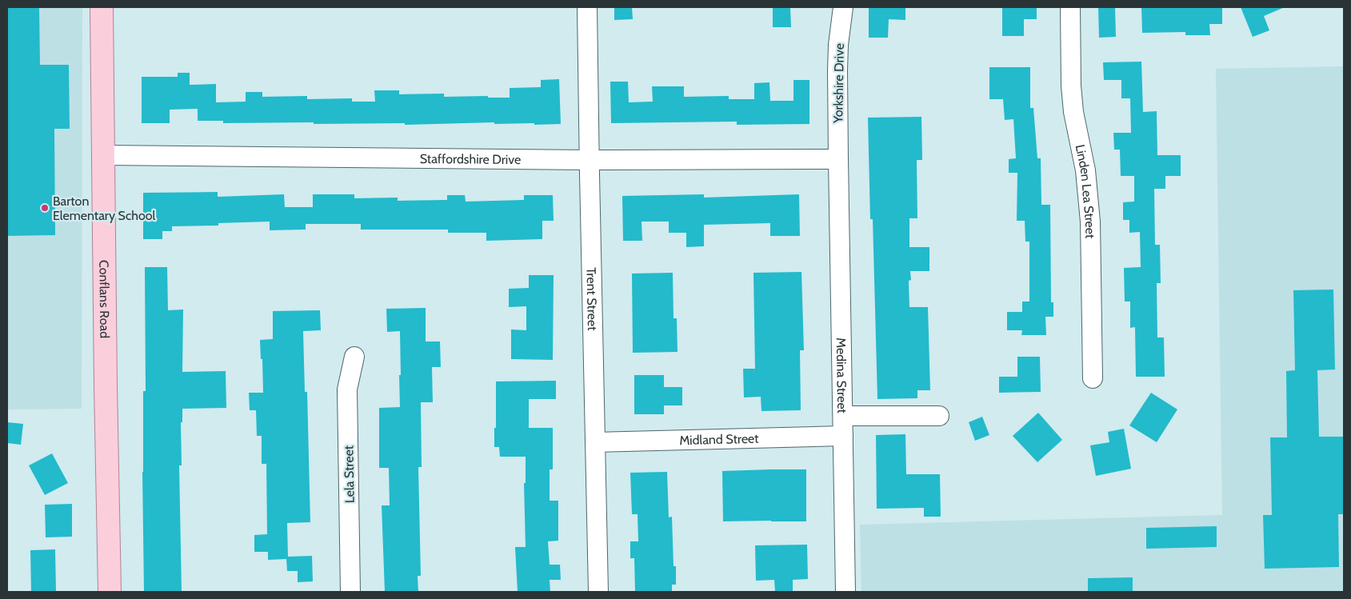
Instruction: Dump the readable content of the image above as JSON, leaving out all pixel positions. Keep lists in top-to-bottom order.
{
  "streets": {
    "main road": ["Conflans Road"],
    "street": [
      "Yorkshire Drive",
      "Staffordshire Drive",
      "Linden Lea Street",
      "Trent Street",
      "Medina Street",
      "Midland Street",
      "Lela Street"
    ]
  },
  "crossings": [
    ["Yorkshire Drive", "Staffordshire Drive"],
    ["Yorkshire Drive", "Medina Street"],
    ["Staffordshire Drive", "Conflans Road"],
    ["Staffordshire Drive", "Trent Street"],
    ["Staffordshire Drive", "Medina Street"],
    ["Trent Street", "Midland Street"],
    ["Medina Street", "Midland Street"]
  ],
  "places": ["Barton Elementary School"]
}
